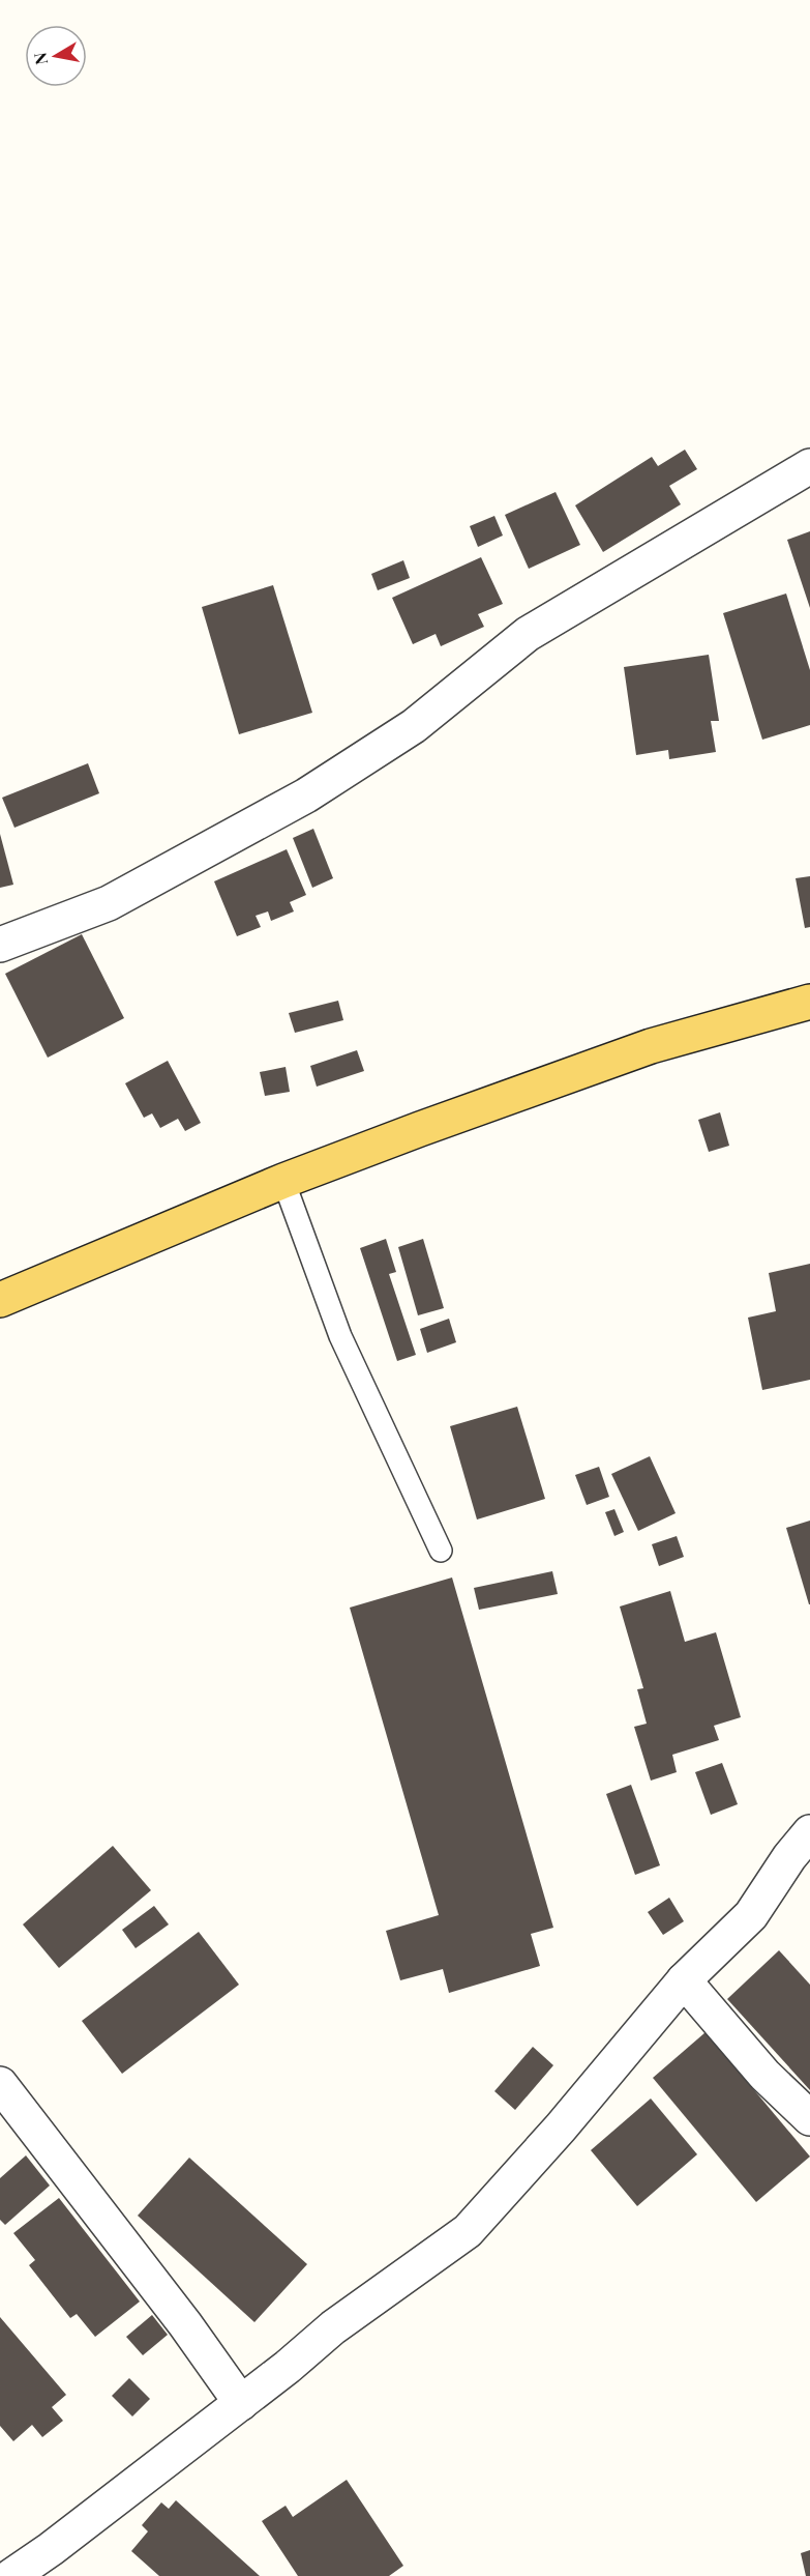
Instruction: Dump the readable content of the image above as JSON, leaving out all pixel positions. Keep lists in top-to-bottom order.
{
  "north": "left"
}
